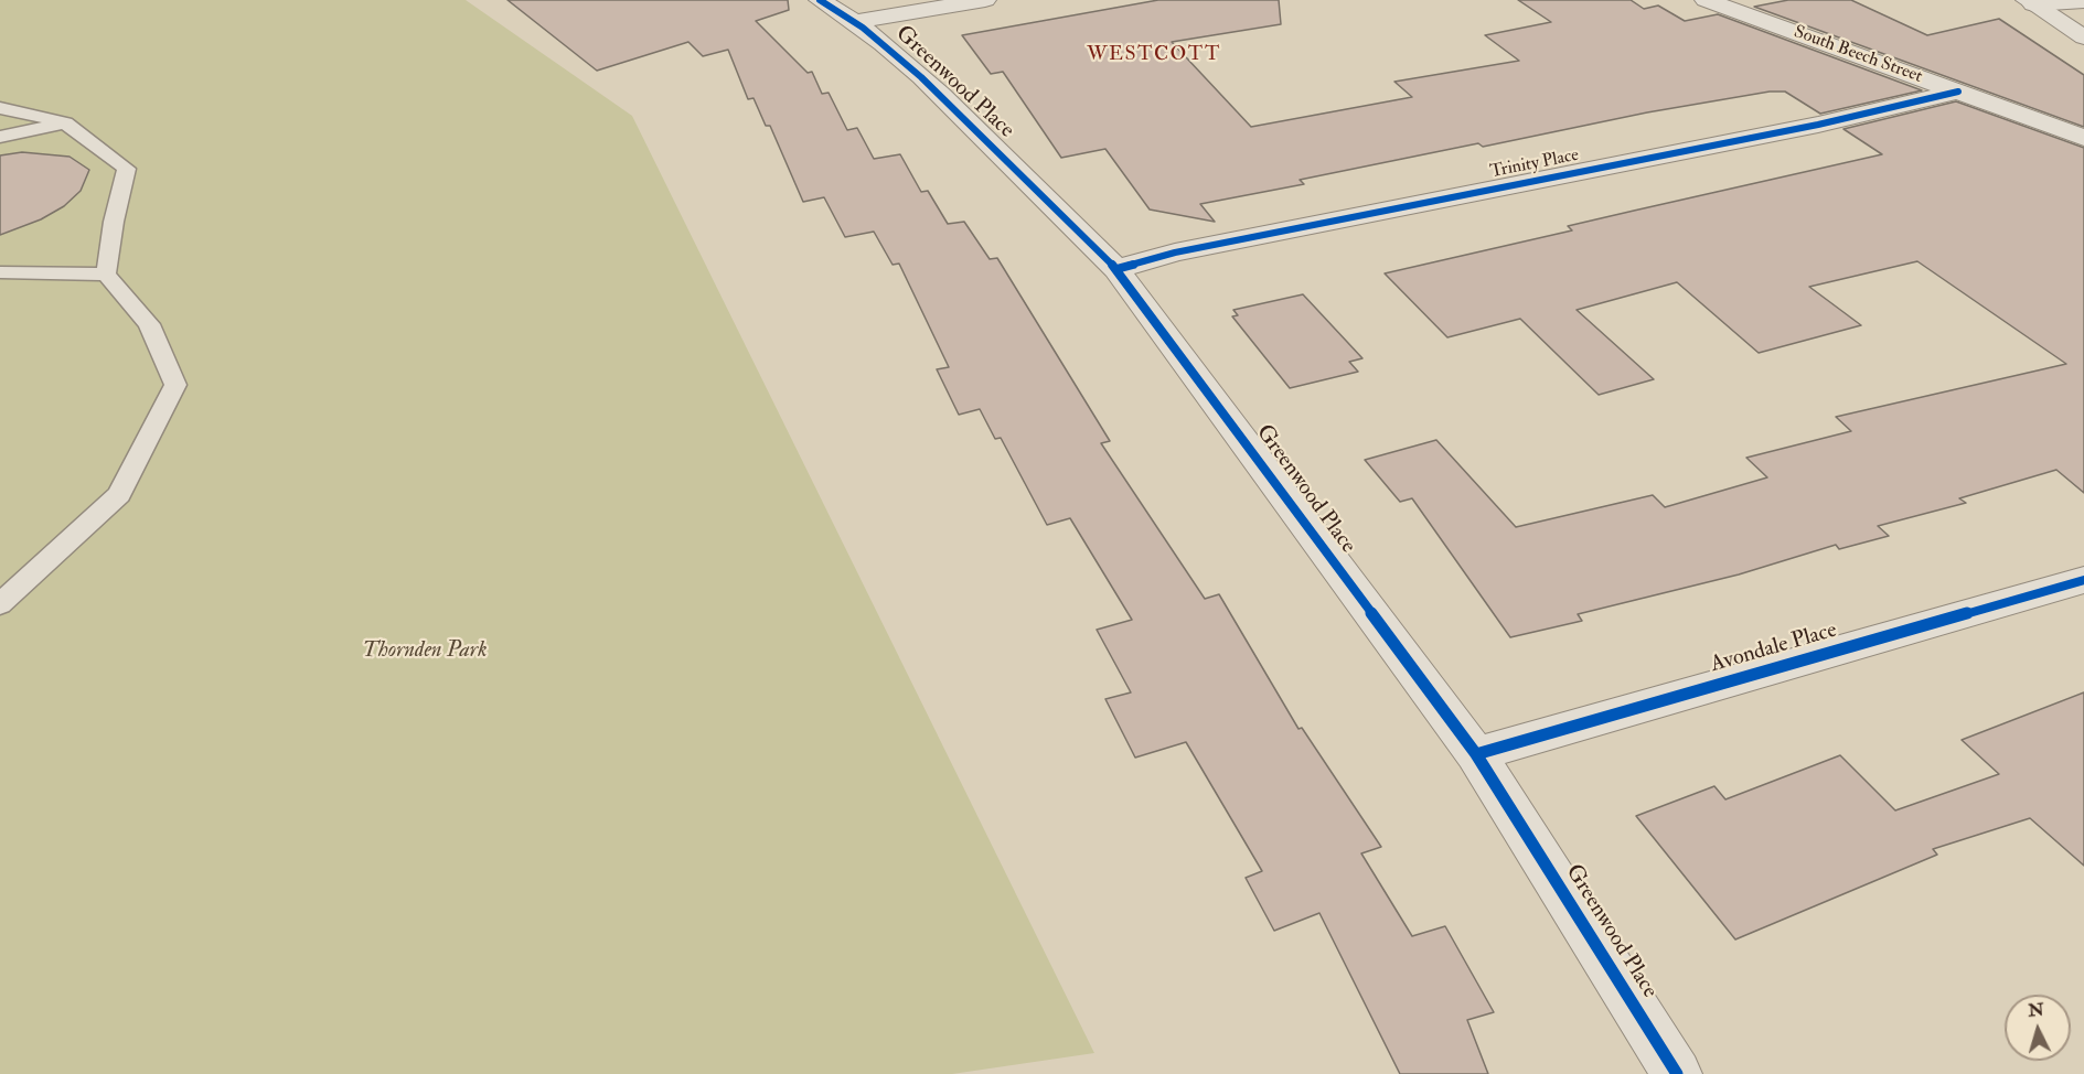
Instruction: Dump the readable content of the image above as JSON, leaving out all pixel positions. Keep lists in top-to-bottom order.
{
  "streets": {
    "street": [
      "South Beech Street",
      "Greenwood Place",
      "Trinity Place",
      "Avondale Place"
    ]
  },
  "crossings": [
    ["South Beech Street", "Trinity Place"],
    ["Greenwood Place", "Trinity Place"],
    ["Greenwood Place", "Avondale Place"]
  ],
  "districts": ["WESTCOTT"],
  "parks": ["Thornden Park"],
  "north": "top"
}
